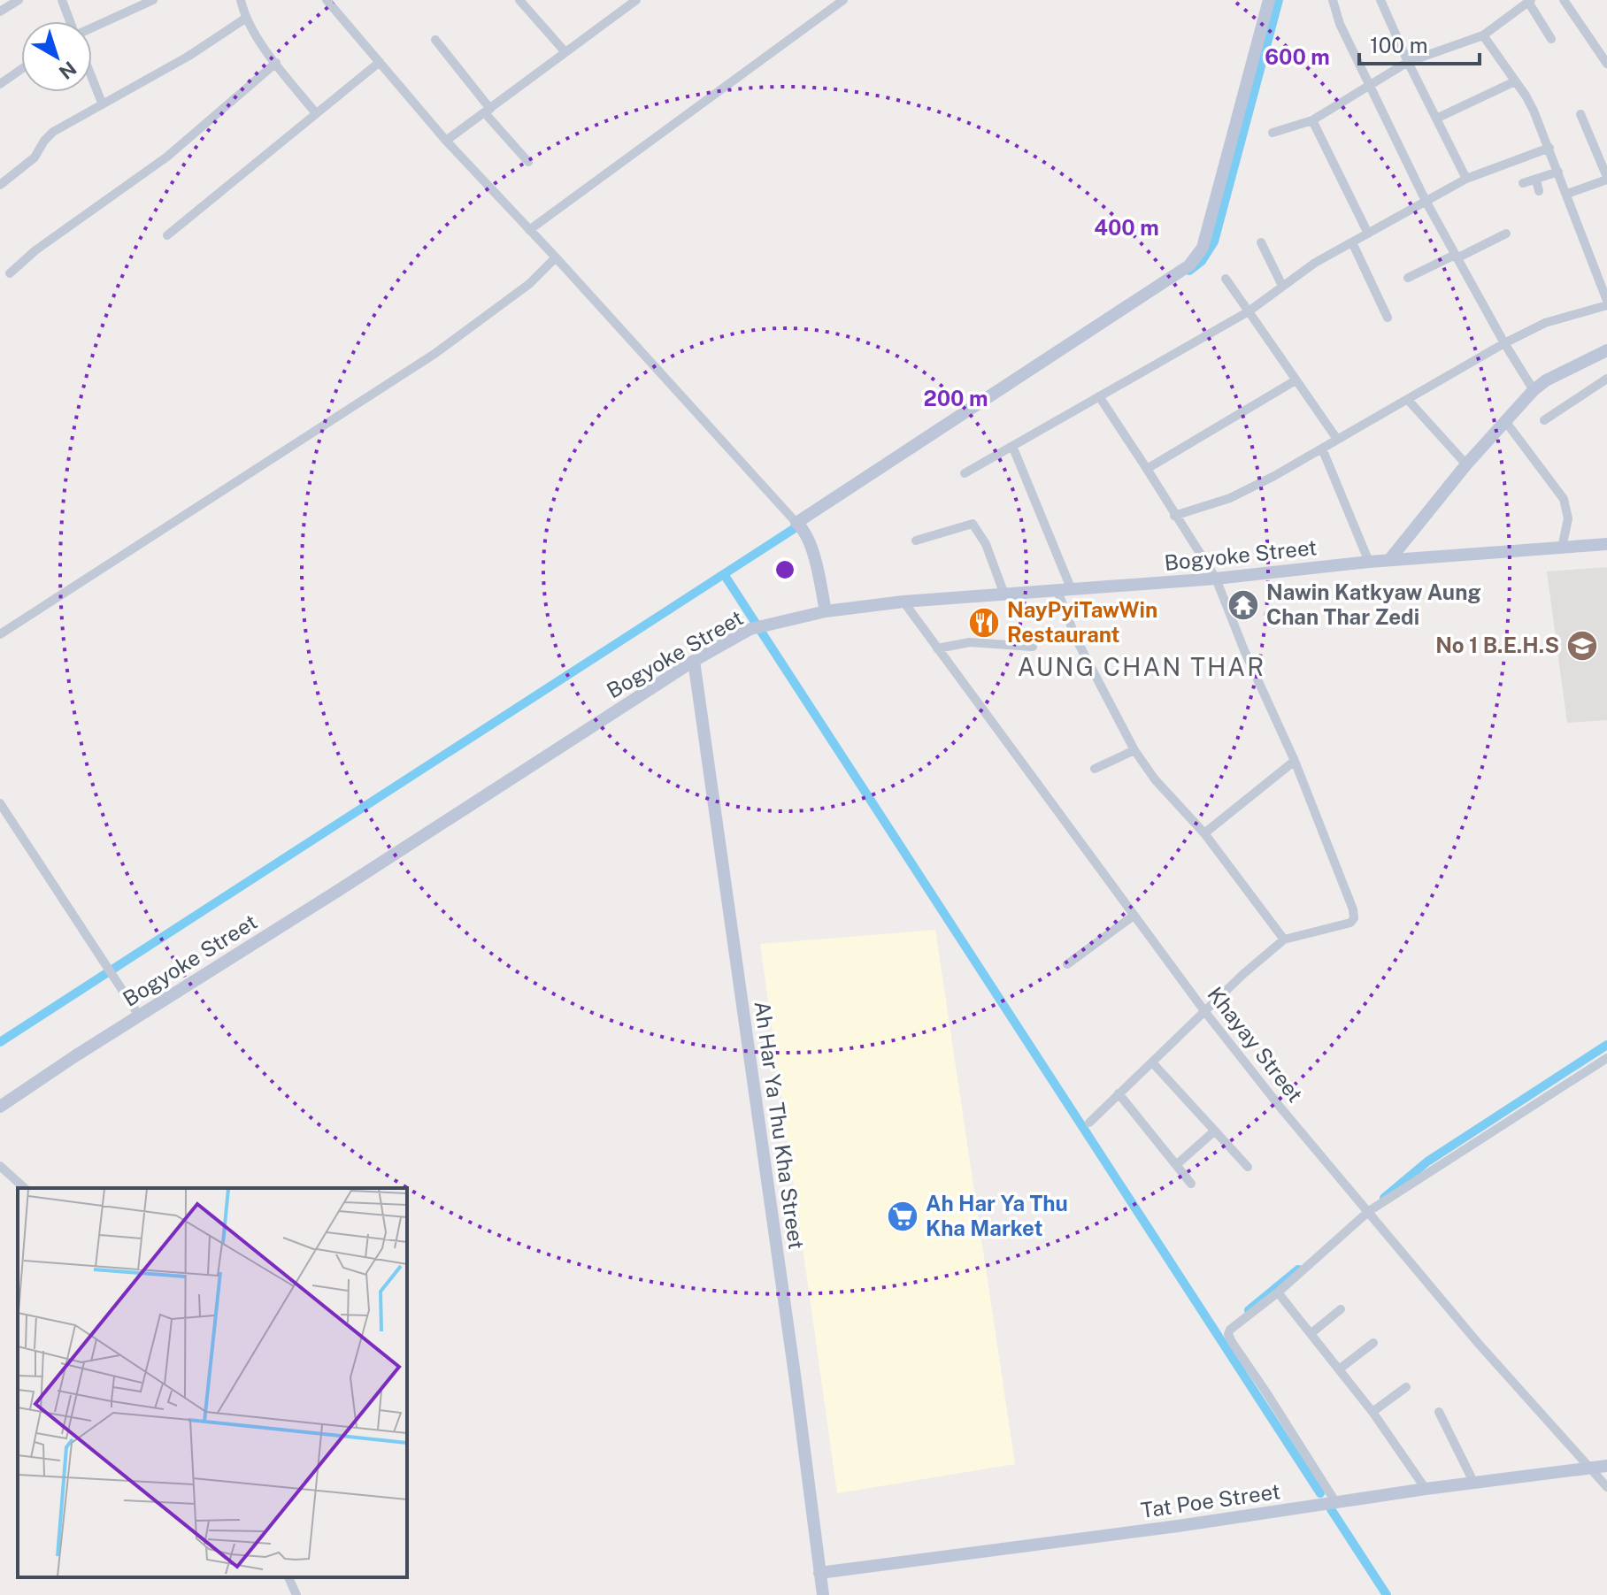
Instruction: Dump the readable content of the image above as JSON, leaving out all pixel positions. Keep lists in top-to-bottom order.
{
  "streets": {
    "street": [
      "Bogyoke Street",
      "Khayay Street",
      "Ah Har Ya Thu Kha Street",
      "Tat Poe Street"
    ]
  },
  "crossings": [
    ["Bogyoke Street", "Khayay Street"],
    ["Bogyoke Street", "Ah Har Ya Thu Kha Street"],
    ["Khayay Street", "Tat Poe Street"],
    ["Ah Har Ya Thu Kha Street", "Tat Poe Street"]
  ],
  "districts": ["AUNG CHAN THAR"],
  "places": {
    "temple": ["Nawin Katkyaw Aung Chan Thar Zedi"],
    "restaurant": ["NayPyiTawWin Restaurant"],
    "school or university": ["No 1 B.E.H.S"],
    "supermarket": ["Ah Har Ya Thu Kha Market"]
  },
  "scale_bar": "100 m",
  "north": "bottom right",
  "rings": ["600 m", "400 m", "200 m"]
}
